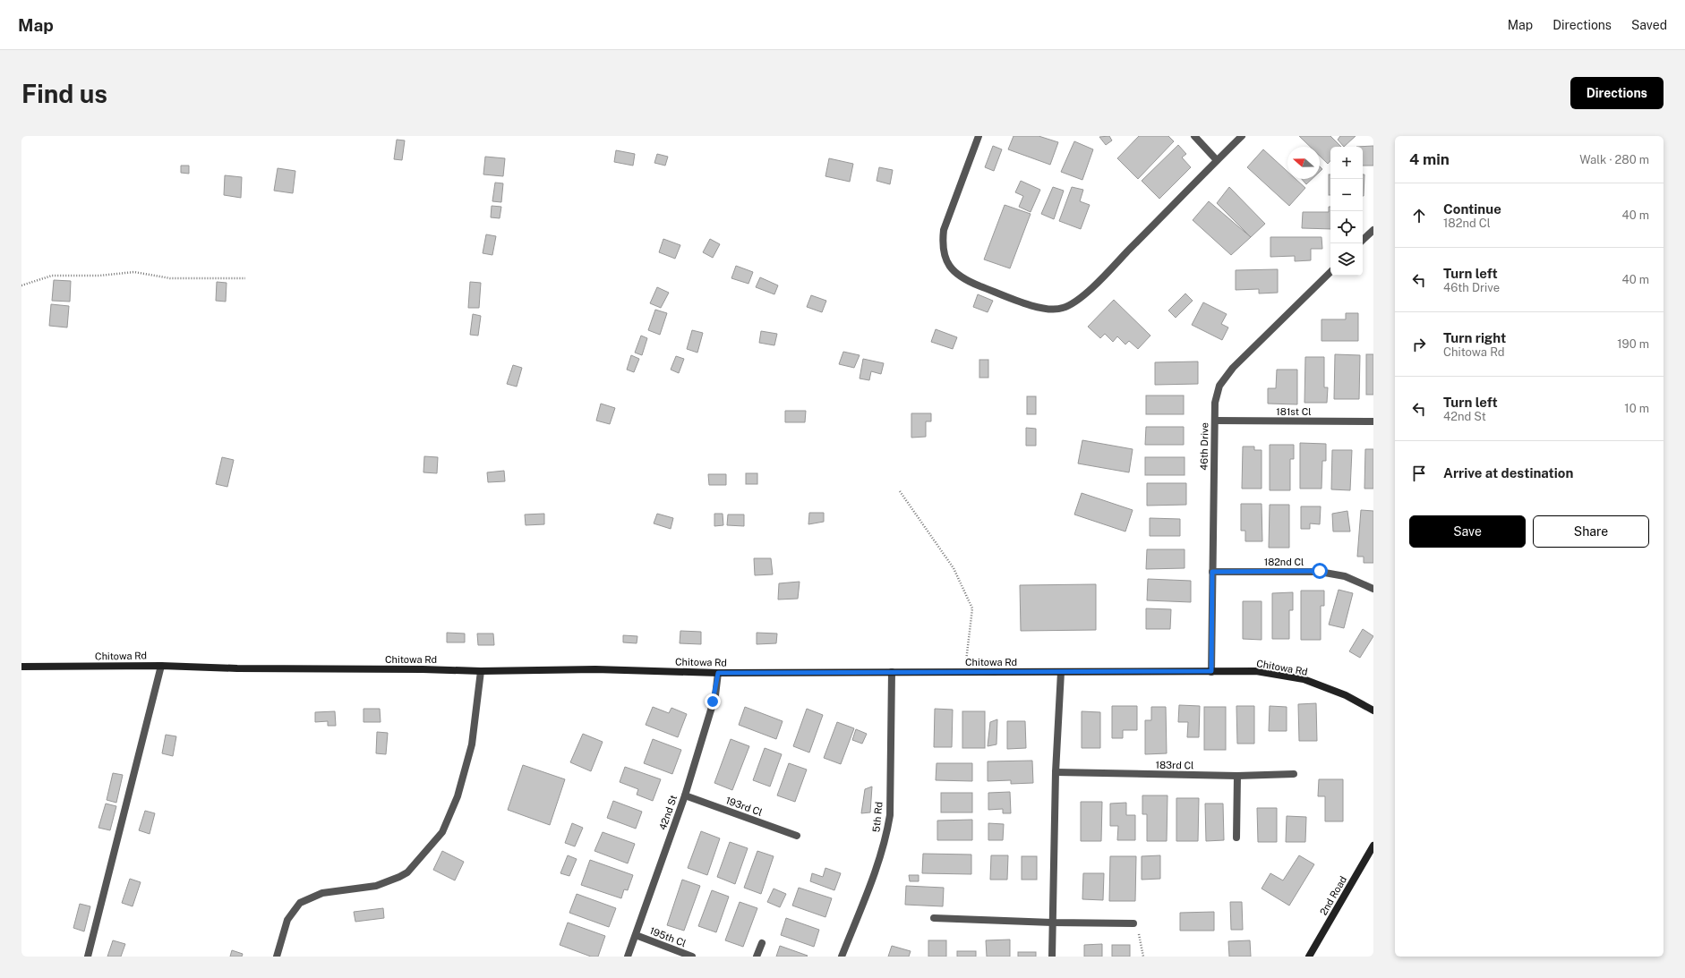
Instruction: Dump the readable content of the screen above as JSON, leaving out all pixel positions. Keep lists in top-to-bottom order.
{
  "streets": {
    "street": [
      "181st Cl",
      "46th Drive",
      "182nd Cl",
      "Chitowa Rd",
      "183rd Cl",
      "193rd Cl",
      "42nd St",
      "5th Rd",
      "2nd Road",
      "195th Cl"
    ]
  },
  "crossings": [
    ["181st Cl", "46th Drive"],
    ["46th Drive", "182nd Cl"],
    ["46th Drive", "Chitowa Rd"],
    ["Chitowa Rd", "42nd St"],
    ["Chitowa Rd", "5th Rd"],
    ["193rd Cl", "42nd St"],
    ["42nd St", "195th Cl"]
  ],
  "north": "left",
  "page": {
    "header": "Map",
    "nav": ["Map", "Directions", "Saved"],
    "buttons": [
      "Directions",
      ["Save", "Share"]
    ],
    "title": "Find us",
    "heading": ["4 min", "Walk · 280 m"],
    "map_buttons": ["+", "−"],
    "list": [
      ["Continue", "182nd Cl", "40 m"],
      ["Turn left", "46th Drive", "40 m"],
      ["Turn right", "Chitowa Rd", "190 m"],
      ["Turn left", "42nd St", "10 m"],
      "Arrive at destination"
    ]
  }
}
